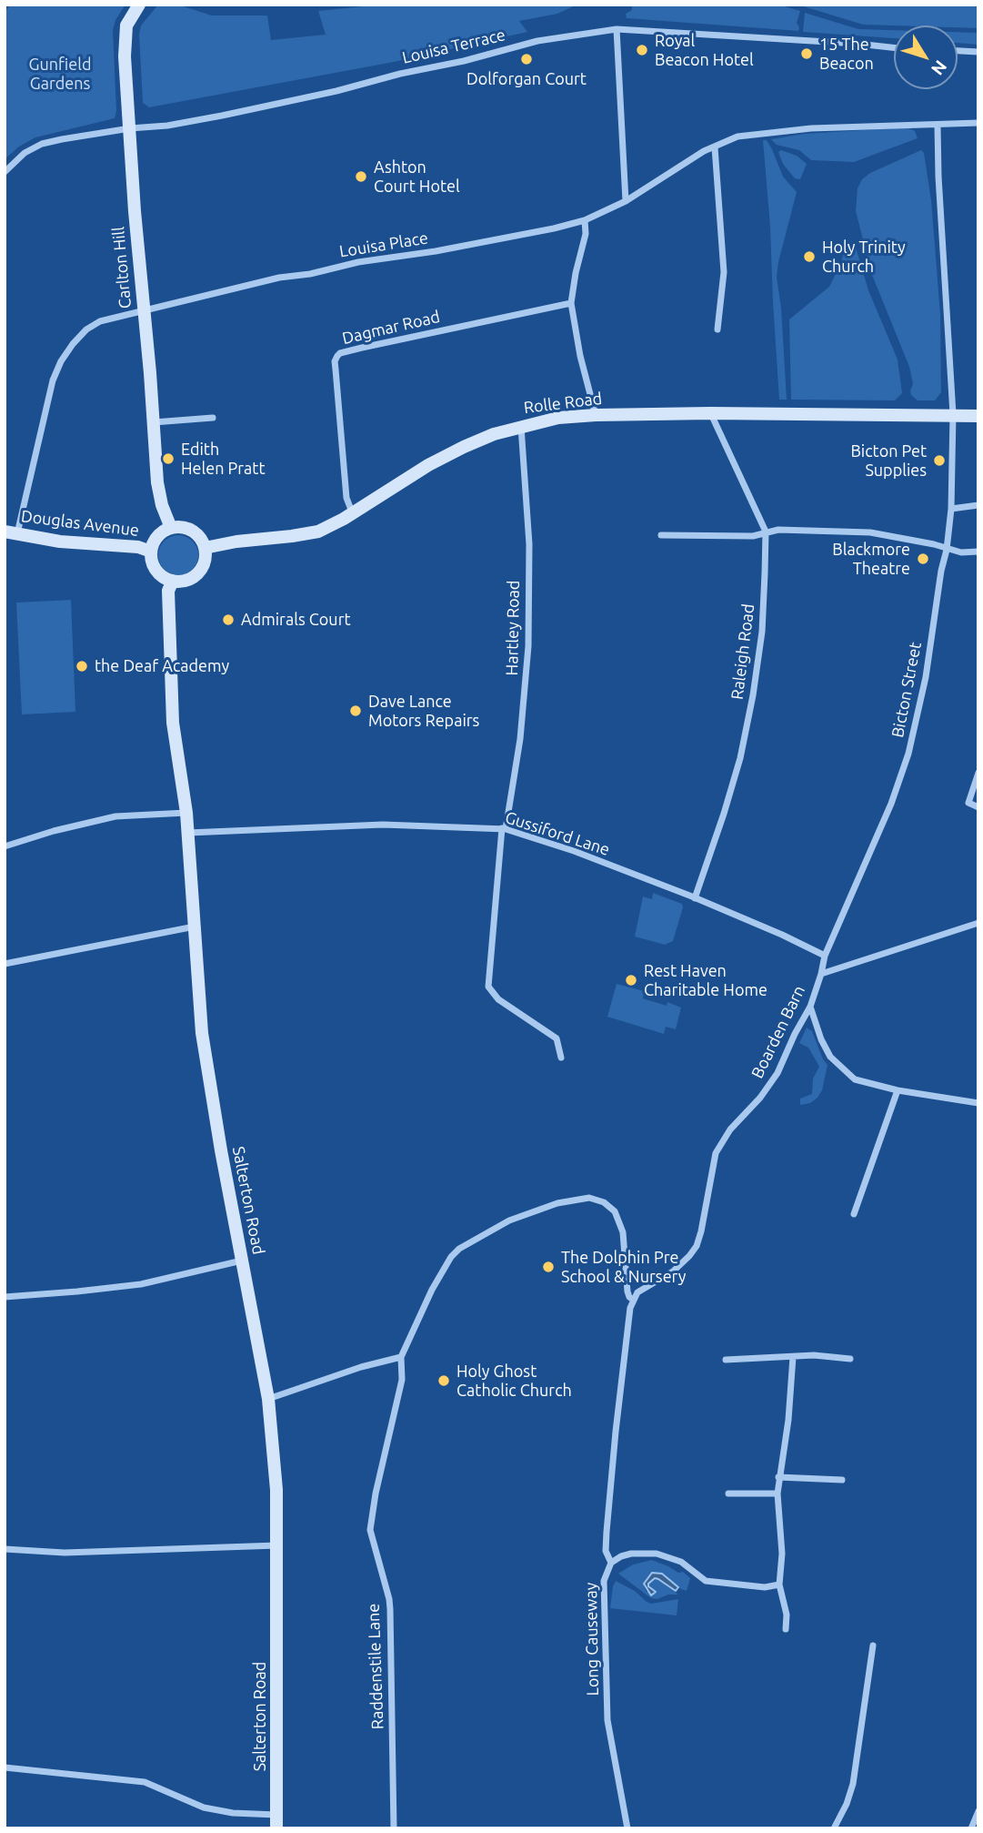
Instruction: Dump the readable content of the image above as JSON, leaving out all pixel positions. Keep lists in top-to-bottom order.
{
  "streets": {
    "main road": [
      "Carlton Hill",
      "Rolle Road",
      "Douglas Avenue",
      "Salterton Road"
    ],
    "street": [
      "Louisa Terrace",
      "Louisa Place",
      "Dagmar Road",
      "Hartley Road",
      "Raleigh Road",
      "Bicton Street",
      "Gussiford Lane",
      "Boarden Barn",
      "Long Causeway",
      "Raddenstile Lane"
    ]
  },
  "crossings": [
    ["Louisa Terrace", "Carlton Hill"],
    ["Louisa Place", "Carlton Hill"],
    ["Louisa Place", "Douglas Avenue"],
    ["Louisa Place", "Bicton Street"],
    ["Carlton Hill", "Rolle Road"],
    ["Carlton Hill", "Douglas Avenue"],
    ["Carlton Hill", "Salterton Road"],
    ["Dagmar Road", "Rolle Road"],
    ["Rolle Road", "Douglas Avenue"],
    ["Rolle Road", "Hartley Road"],
    ["Rolle Road", "Raleigh Road"],
    ["Rolle Road", "Bicton Street"],
    ["Rolle Road", "Salterton Road"],
    ["Douglas Avenue", "Salterton Road"],
    ["Hartley Road", "Gussiford Lane"],
    ["Raleigh Road", "Gussiford Lane"],
    ["Bicton Street", "Gussiford Lane"],
    ["Bicton Street", "Boarden Barn"],
    ["Gussiford Lane", "Boarden Barn"],
    ["Gussiford Lane", "Salterton Road"],
    ["Boarden Barn", "Long Causeway"],
    ["Boarden Barn", "Raddenstile Lane"],
    ["Long Causeway", "Raddenstile Lane"]
  ],
  "parks": ["Gunfield Gardens"],
  "places": [
    "Royal Beacon Hotel",
    "15 The Beacon",
    "Dolforgan Court",
    "Ashton Court Hotel",
    "Holy Trinity Church",
    "Edith Helen Pratt",
    "Bicton Pet Supplies",
    "Blackmore Theatre",
    "Admirals Court",
    "the Deaf Academy",
    "Dave Lance Motors Repairs",
    "Rest Haven Charitable Home",
    "The Dolphin Pre School & Nursery",
    "Holy Ghost Catholic Church"
  ],
  "north": "bottom right"
}
